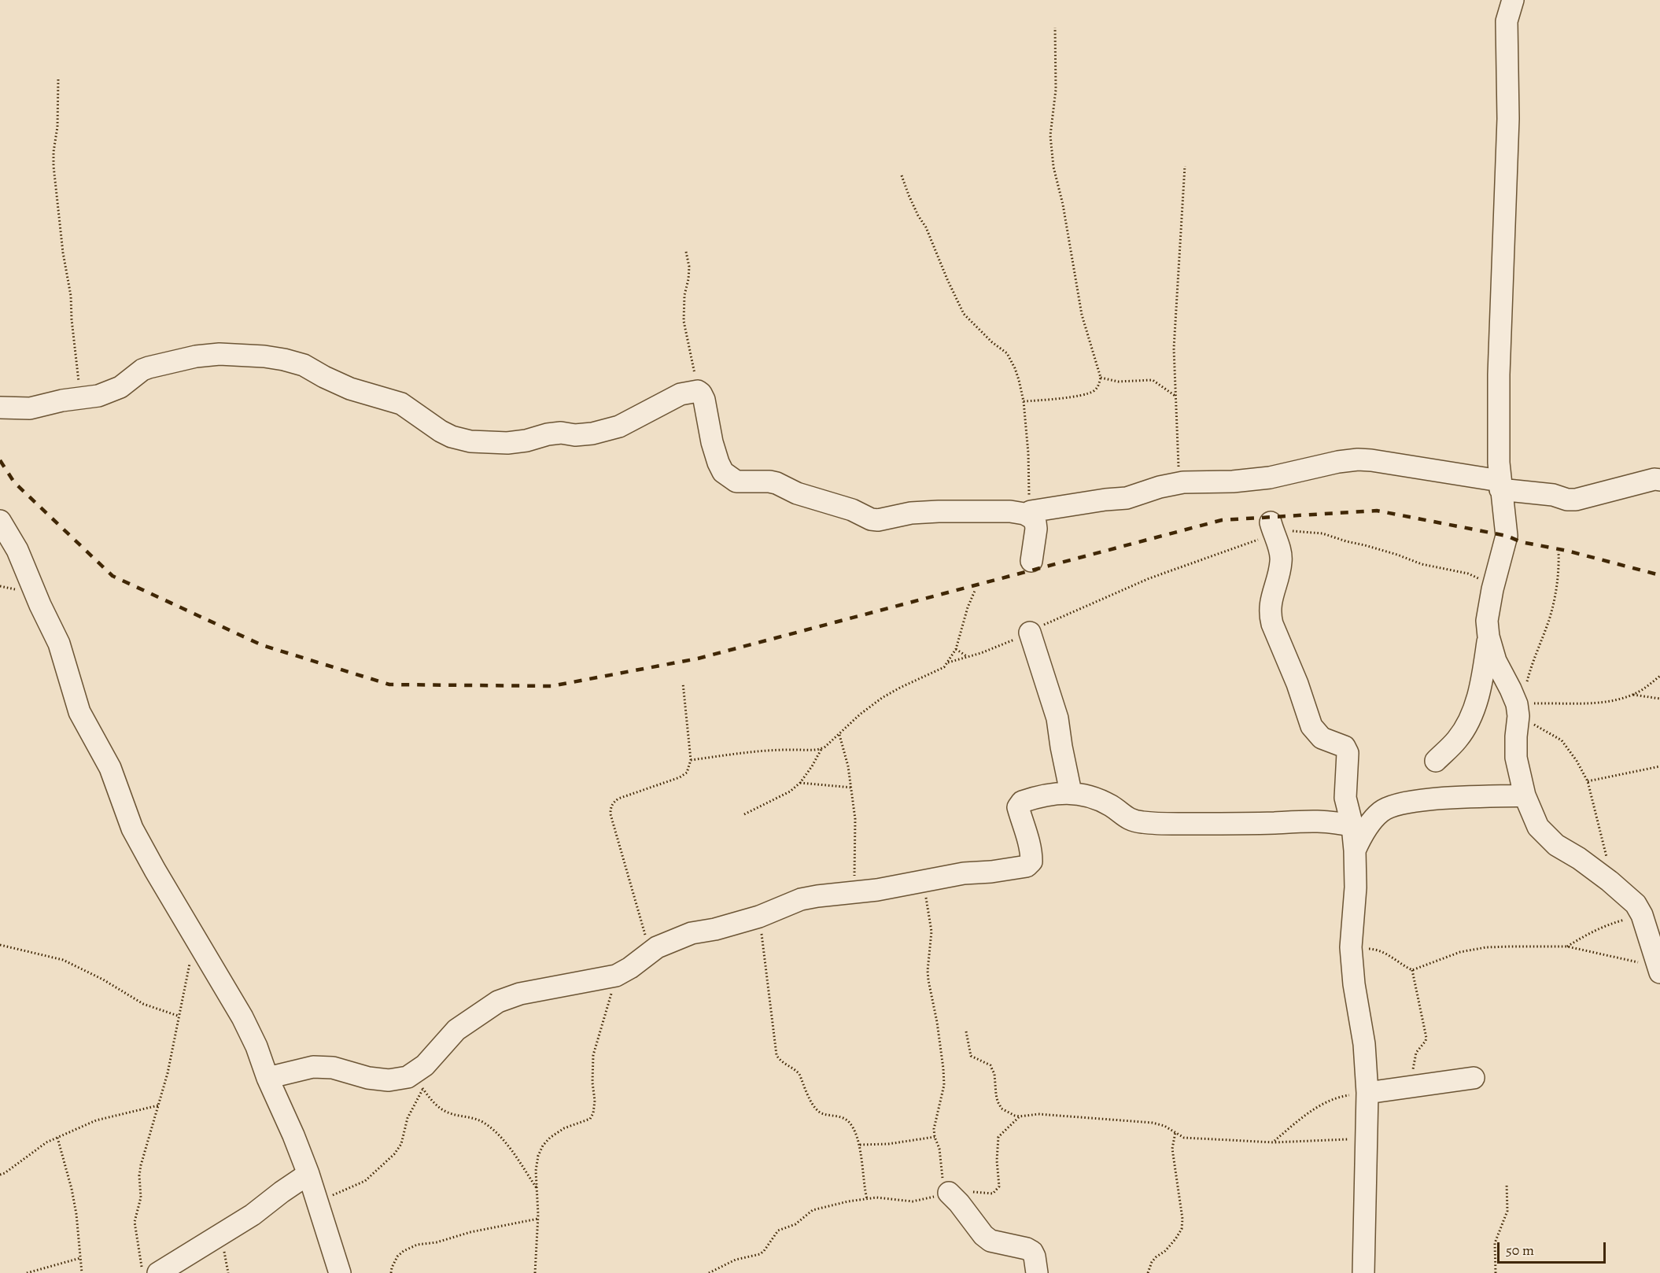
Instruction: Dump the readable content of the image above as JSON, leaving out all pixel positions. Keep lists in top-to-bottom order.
{
  "scale_bar": "50 m"
}
